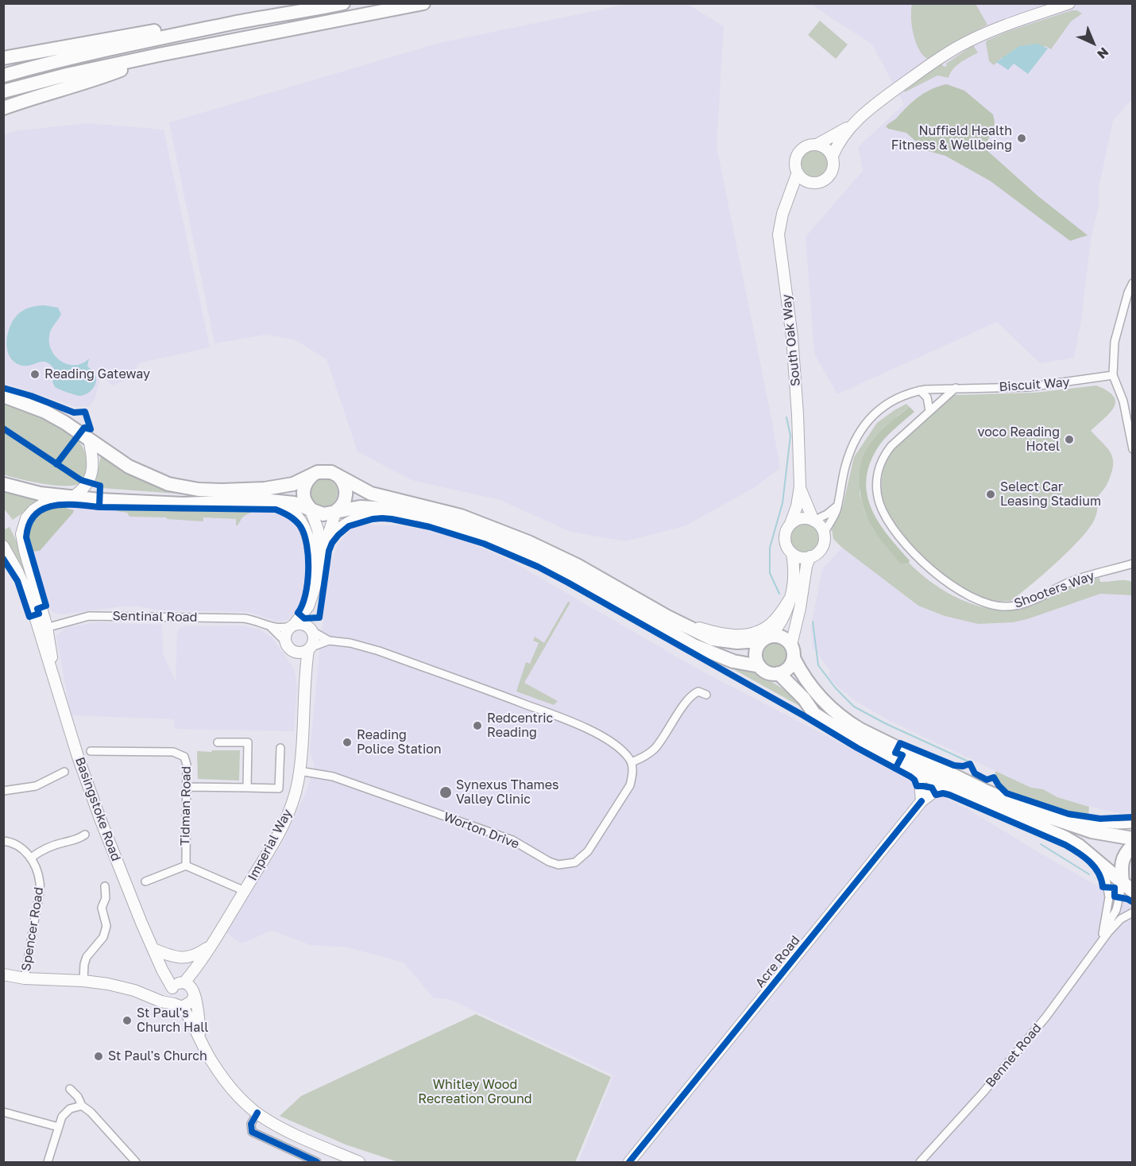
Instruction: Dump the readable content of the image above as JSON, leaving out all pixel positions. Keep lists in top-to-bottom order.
{
  "streets": {
    "street": [
      "South Oak Way",
      "Biscuit Way",
      "Shooters Way",
      "Sentinal Road",
      "Tidman Road",
      "Basingstoke Road",
      "Worton Drive",
      "Imperial Way",
      "Spencer Road",
      "Acre Road",
      "Bennet Road"
    ]
  },
  "crossings": [
    ["South Oak Way", "Biscuit Way"],
    ["Biscuit Way", "Shooters Way"],
    ["Sentinal Road", "Basingstoke Road"],
    ["Sentinal Road", "Imperial Way"],
    ["Tidman Road", "Imperial Way"],
    ["Basingstoke Road", "Imperial Way"],
    ["Worton Drive", "Imperial Way"]
  ],
  "parks": ["Whitley Wood Recreation Ground"],
  "places": [
    "Nuffield Health Fitness & Wellbeing",
    "Reading Gateway",
    "voco Reading Hotel",
    "Select Car Leasing Stadium",
    "Redcentric Reading",
    "Reading Police Station",
    "Synexus Thames Valley Clinic",
    "St Paul's Church Hall",
    "St Paul's Church"
  ],
  "north": "bottom right"
}
